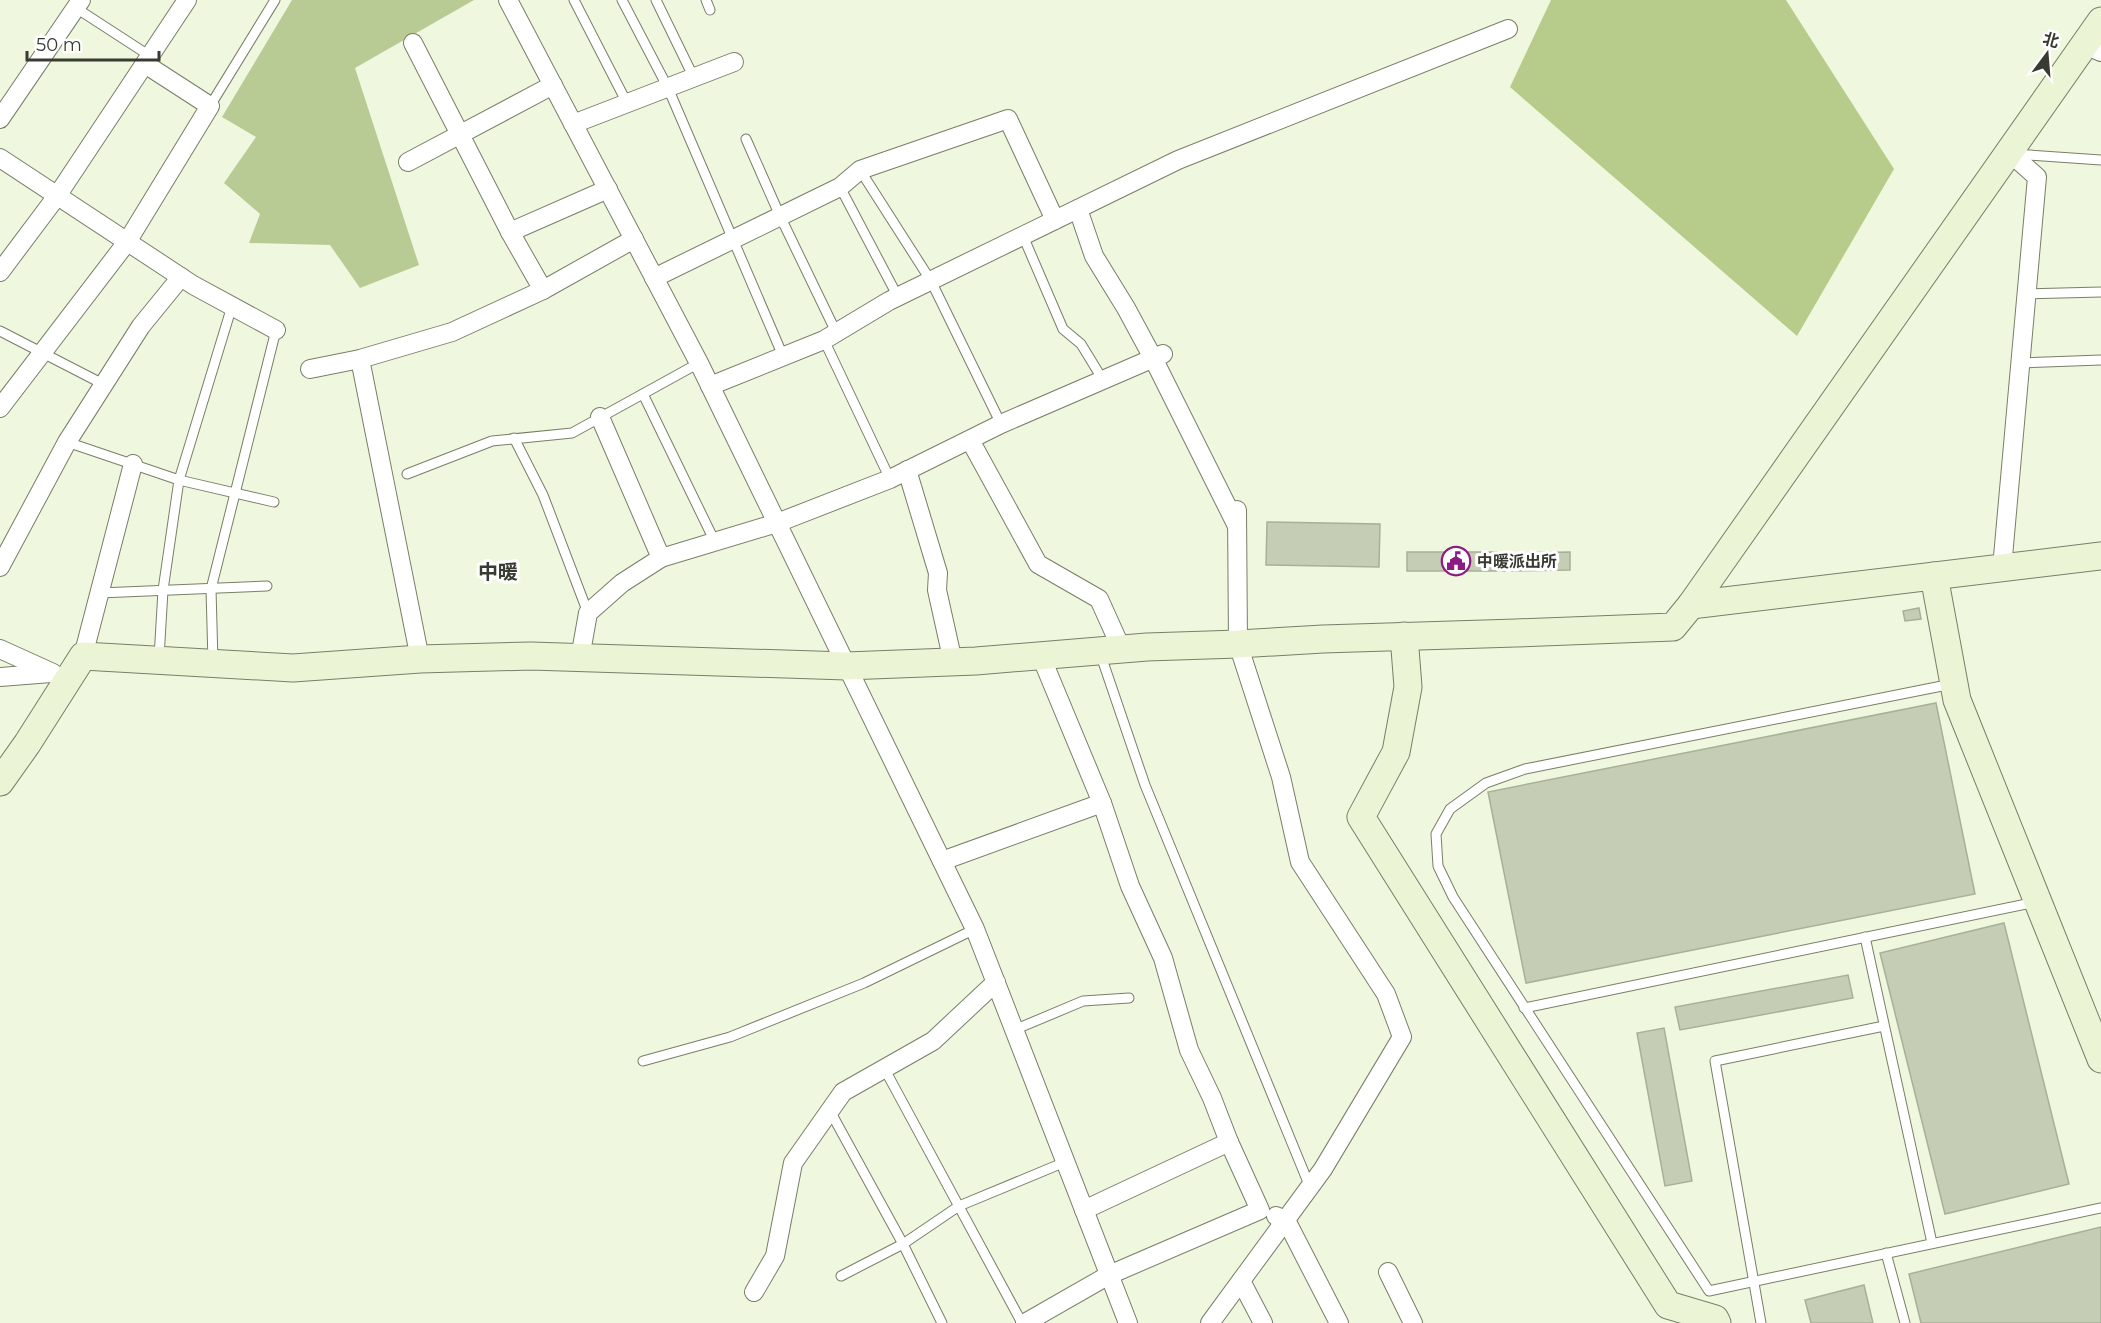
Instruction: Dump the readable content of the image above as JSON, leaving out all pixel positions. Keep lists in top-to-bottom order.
{
  "districts": ["中暖"],
  "places": {
    "public building": ["中暖派出所"]
  },
  "scale_bar": "50 m",
  "north": "top"
}
